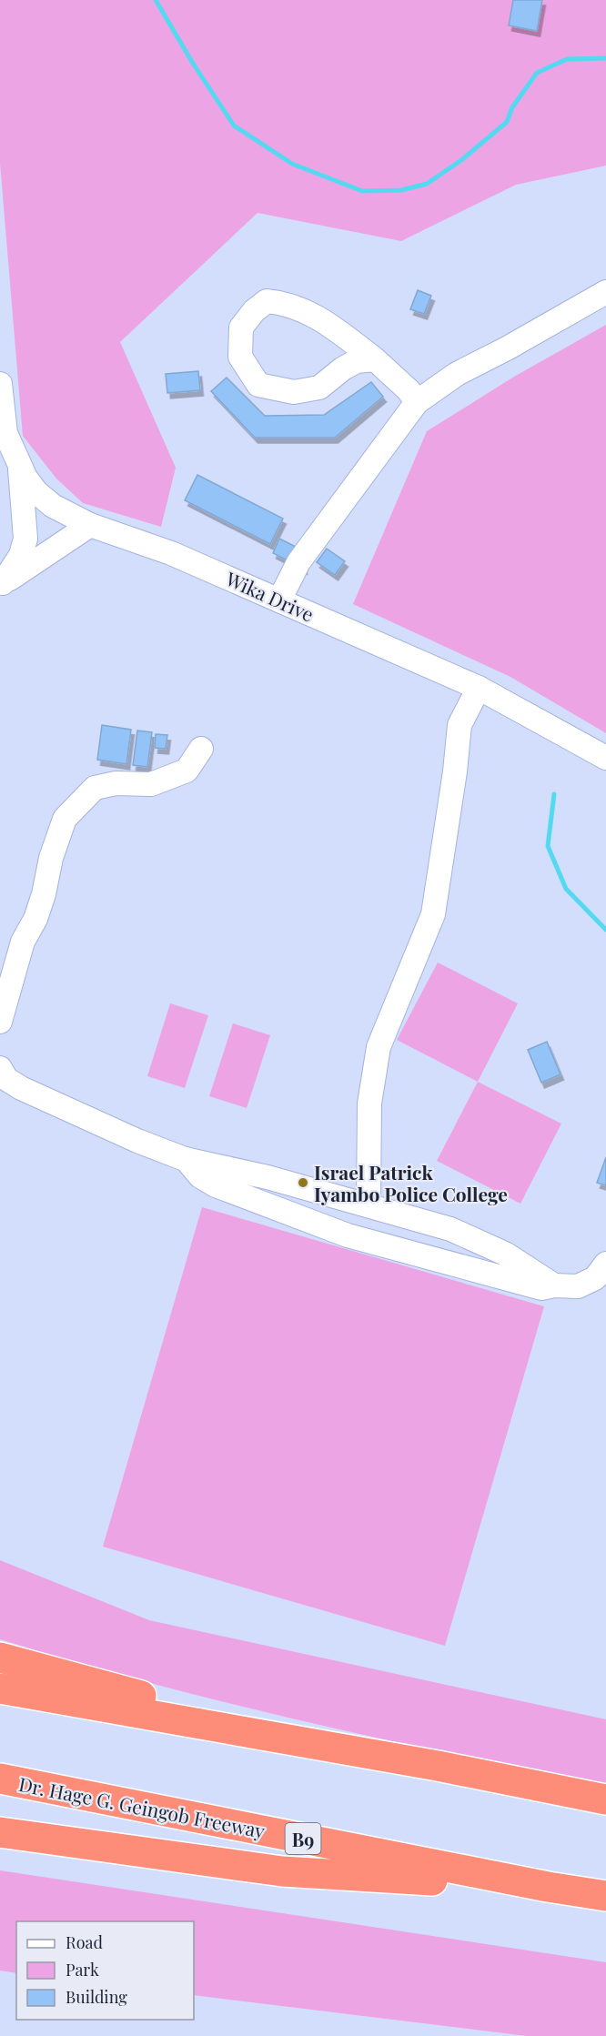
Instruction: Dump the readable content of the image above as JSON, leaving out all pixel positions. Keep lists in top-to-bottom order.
{
  "streets": {
    "highway": ["Dr. Hage G. Geingob Freeway", "B9"],
    "street": ["Wika Drive"]
  },
  "places": ["Israel Patrick Iyambo Police College"],
  "legend": ["Road", "Park", "Building"]
}
